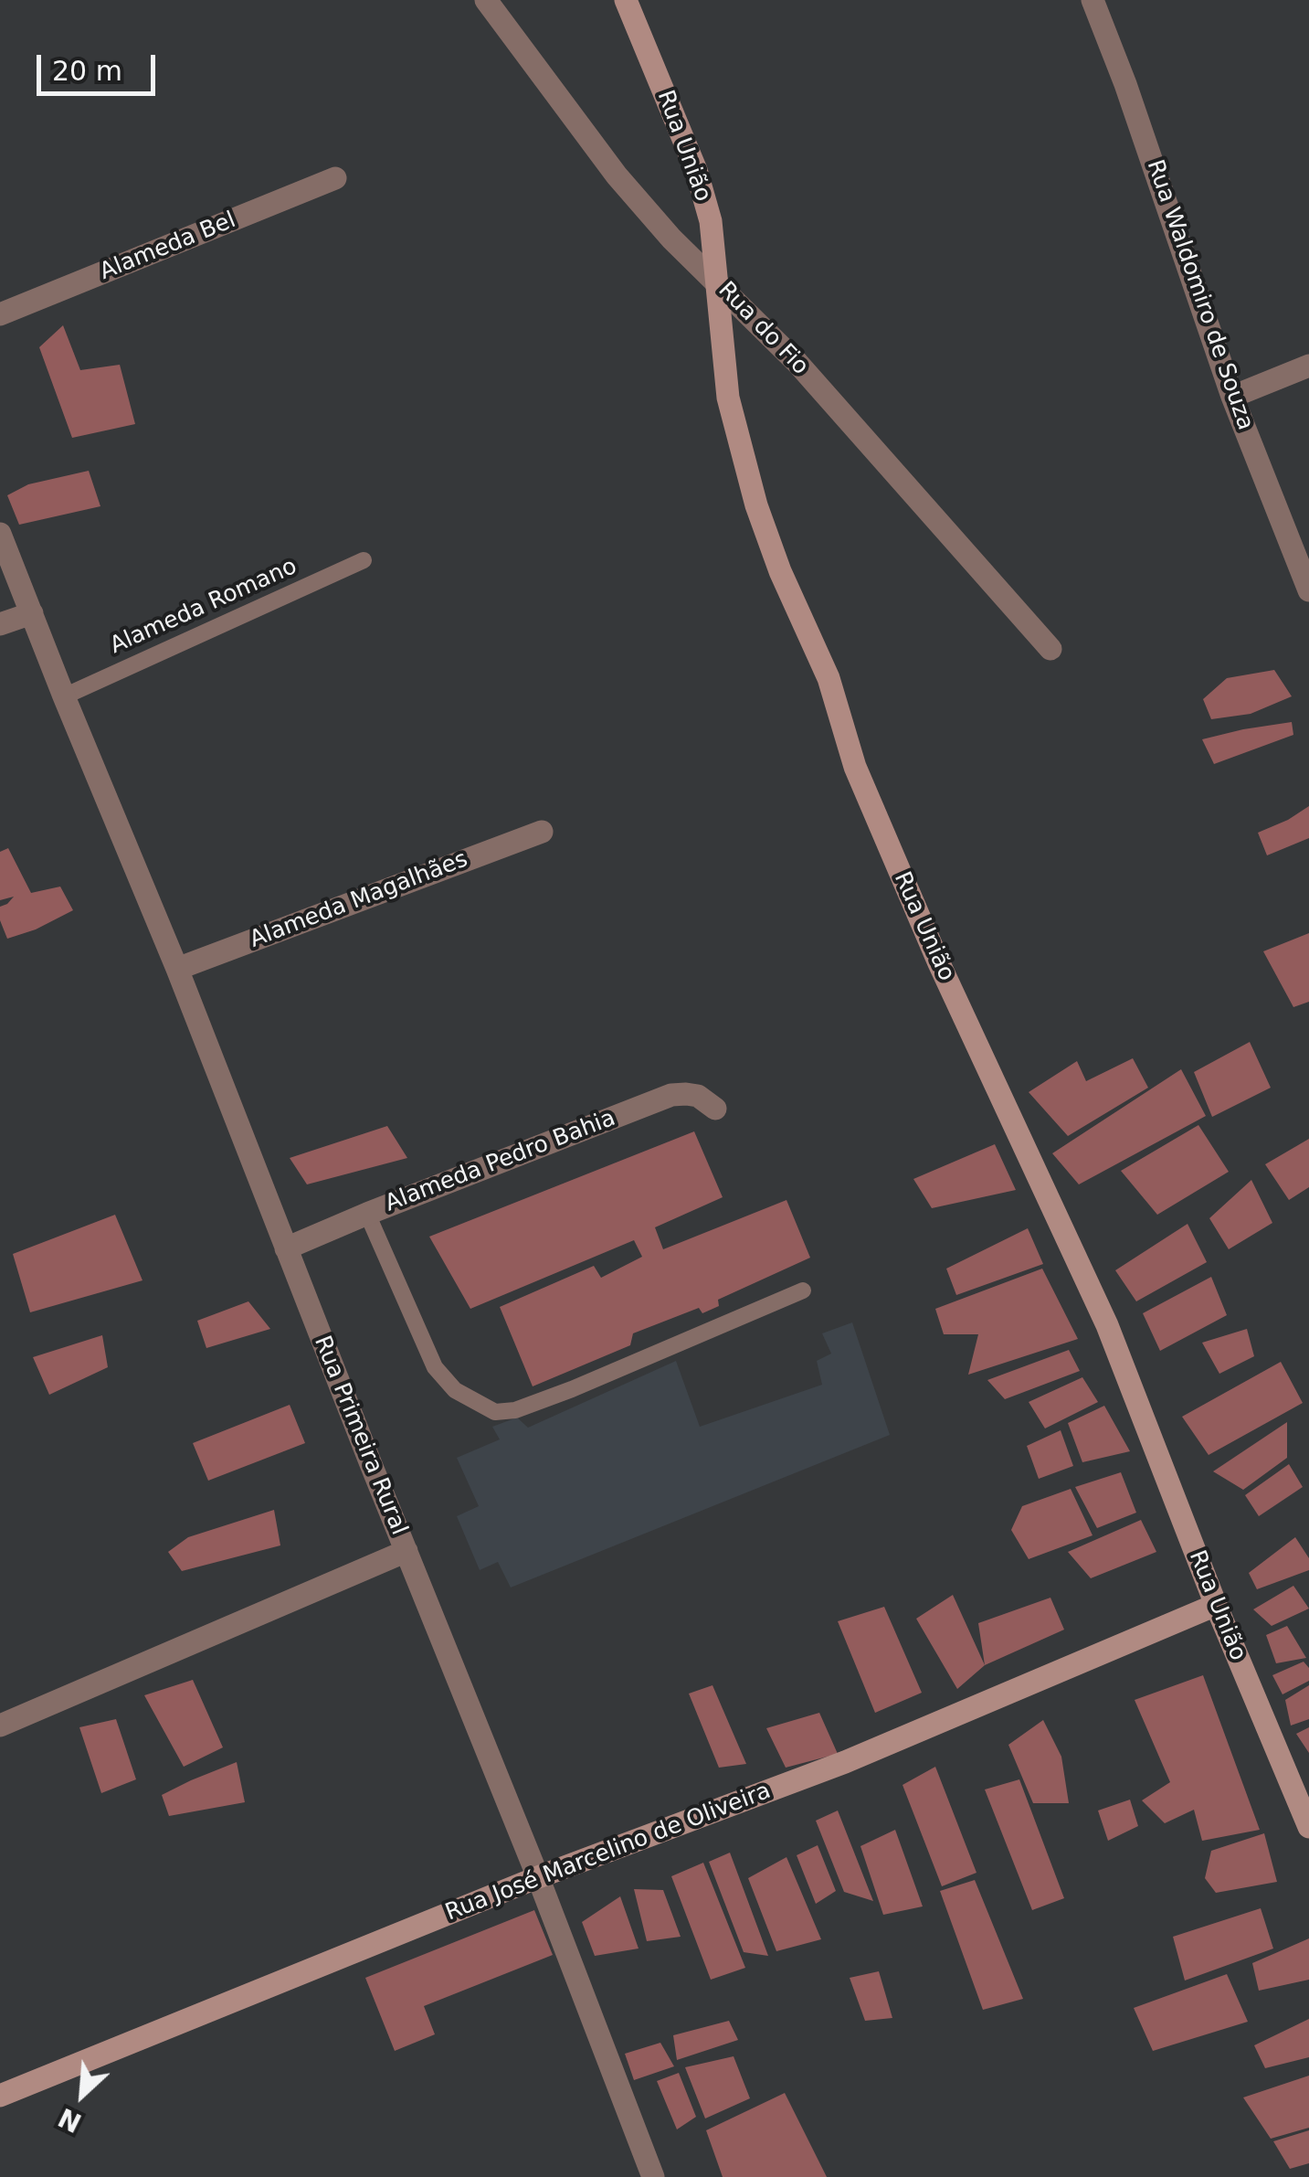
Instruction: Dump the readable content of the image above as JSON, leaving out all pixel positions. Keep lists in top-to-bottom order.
{
  "streets": {
    "street": [
      "Rua União",
      "Alameda Bel",
      "Rua Waldomiro de Souza",
      "Rua do Fio",
      "Alameda Magalhães",
      "Alameda Pedro Bahia",
      "Rua Primeira Rural",
      "Rua José Marcelino de Oliveira"
    ],
    "lane": ["Alameda Romano"]
  },
  "crossings": [
    ["Rua União", "Rua do Fio"],
    ["Rua União", "Rua José Marcelino de Oliveira"],
    ["Alameda Romano", "Rua Primeira Rural"],
    ["Alameda Magalhães", "Rua Primeira Rural"],
    ["Alameda Pedro Bahia", "Rua Primeira Rural"],
    ["Rua Primeira Rural", "Rua José Marcelino de Oliveira"]
  ],
  "scale_bar": "20 m",
  "north": "bottom left"
}
